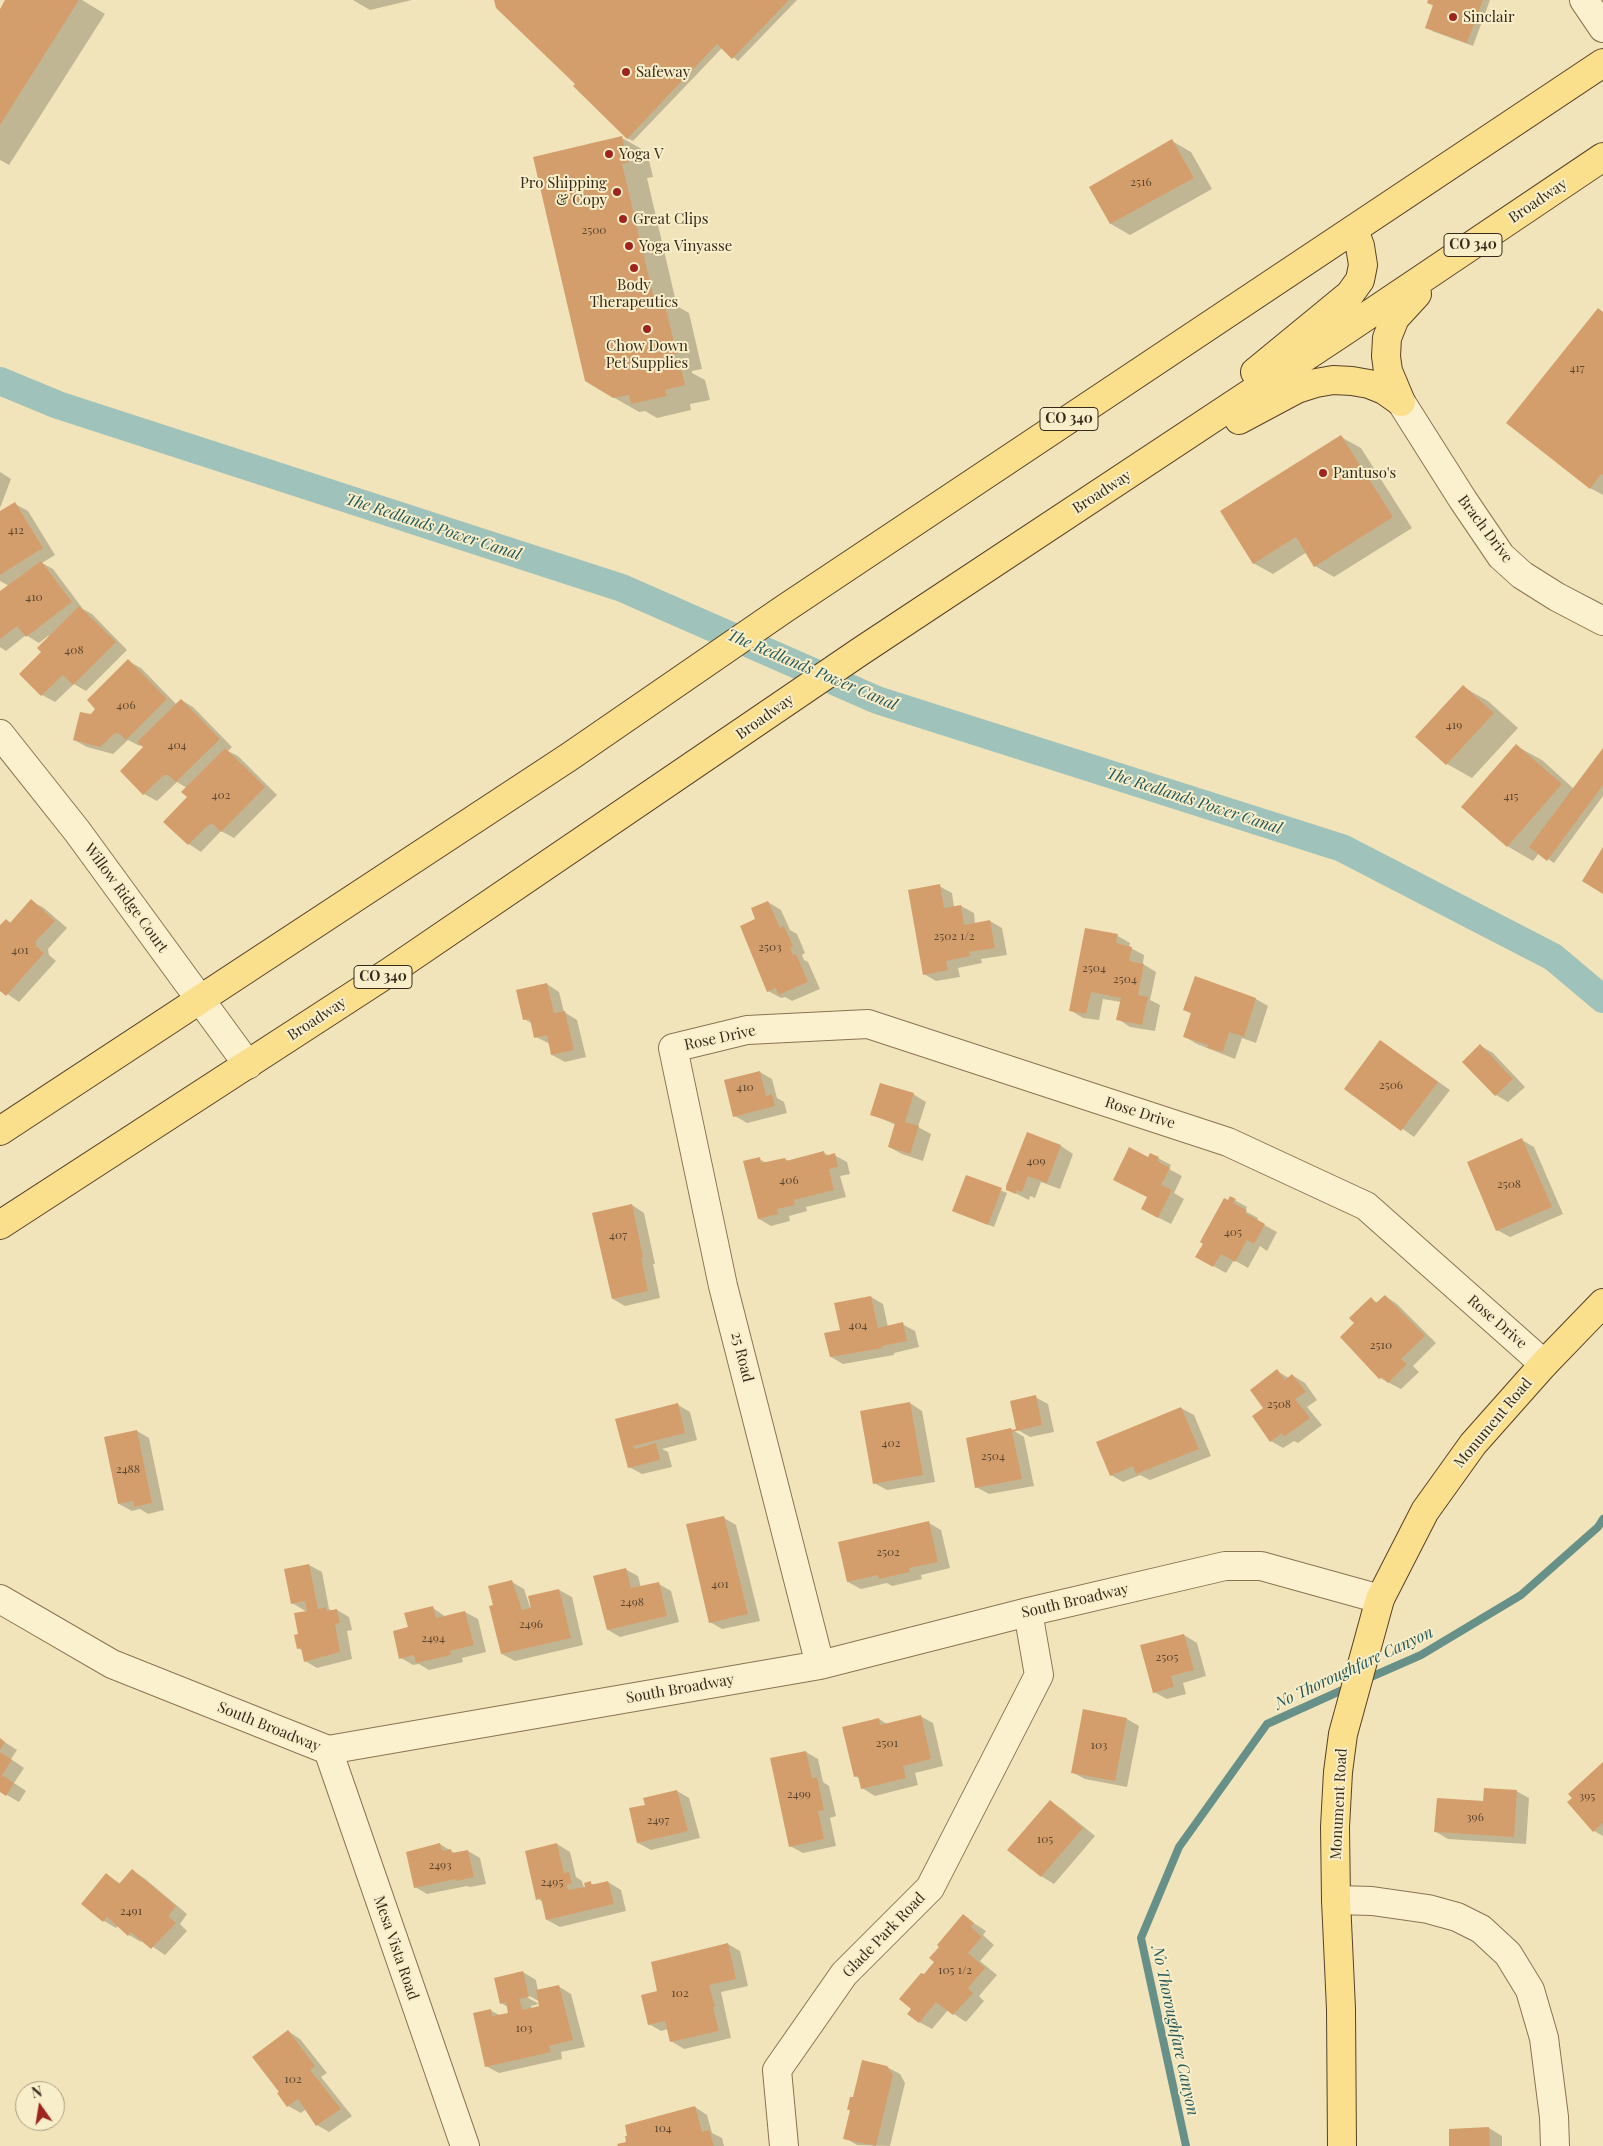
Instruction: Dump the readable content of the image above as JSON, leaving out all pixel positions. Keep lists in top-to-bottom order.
{
  "streets": {
    "main road": ["Broadway", "CO 340", "Monument Road"],
    "street": [
      "Brach Drive",
      "Willow Ridge Court",
      "Rose Drive",
      "25 Road",
      "South Broadway",
      "Glade Park Road",
      "Mesa Vista Road"
    ]
  },
  "crossings": [
    ["Broadway", "Willow Ridge Court"],
    ["CO 340", "Willow Ridge Court"],
    ["Rose Drive", "25 Road"],
    ["Rose Drive", "Monument Road"],
    ["25 Road", "South Broadway"],
    ["Monument Road", "South Broadway"],
    ["South Broadway", "Glade Park Road"],
    ["South Broadway", "Mesa Vista Road"]
  ],
  "water": ["The Redlands Power Canal", "No Thoroughfare Canyon"],
  "places": [
    "Sinclair",
    "Safeway",
    "Yoga V",
    "Pro Shipping & Copy",
    "Great Clips",
    "Yoga Vinyasse",
    "Body Therapeutics",
    "Chow Down Pet Supplies",
    "Pantuso's"
  ],
  "house_numbers": [
    "2516",
    "2500",
    "417",
    "412",
    "410",
    "408",
    "406",
    "419",
    "404",
    "402",
    "415",
    "2502 1/2",
    "2503",
    "401",
    "2504",
    "2504",
    "2506",
    "410",
    "409",
    "406",
    "2508",
    "405",
    "407",
    "404",
    "2510",
    "2508",
    "402",
    "2504",
    "2488",
    "2502",
    "401",
    "2498",
    "2496",
    "2494",
    "2505",
    "2501",
    "103",
    "2499",
    "395",
    "396",
    "2497",
    "105",
    "2493",
    "2495",
    "2491",
    "105 1/2",
    "102",
    "103",
    "102",
    "104"
  ],
  "north": "top"
}
